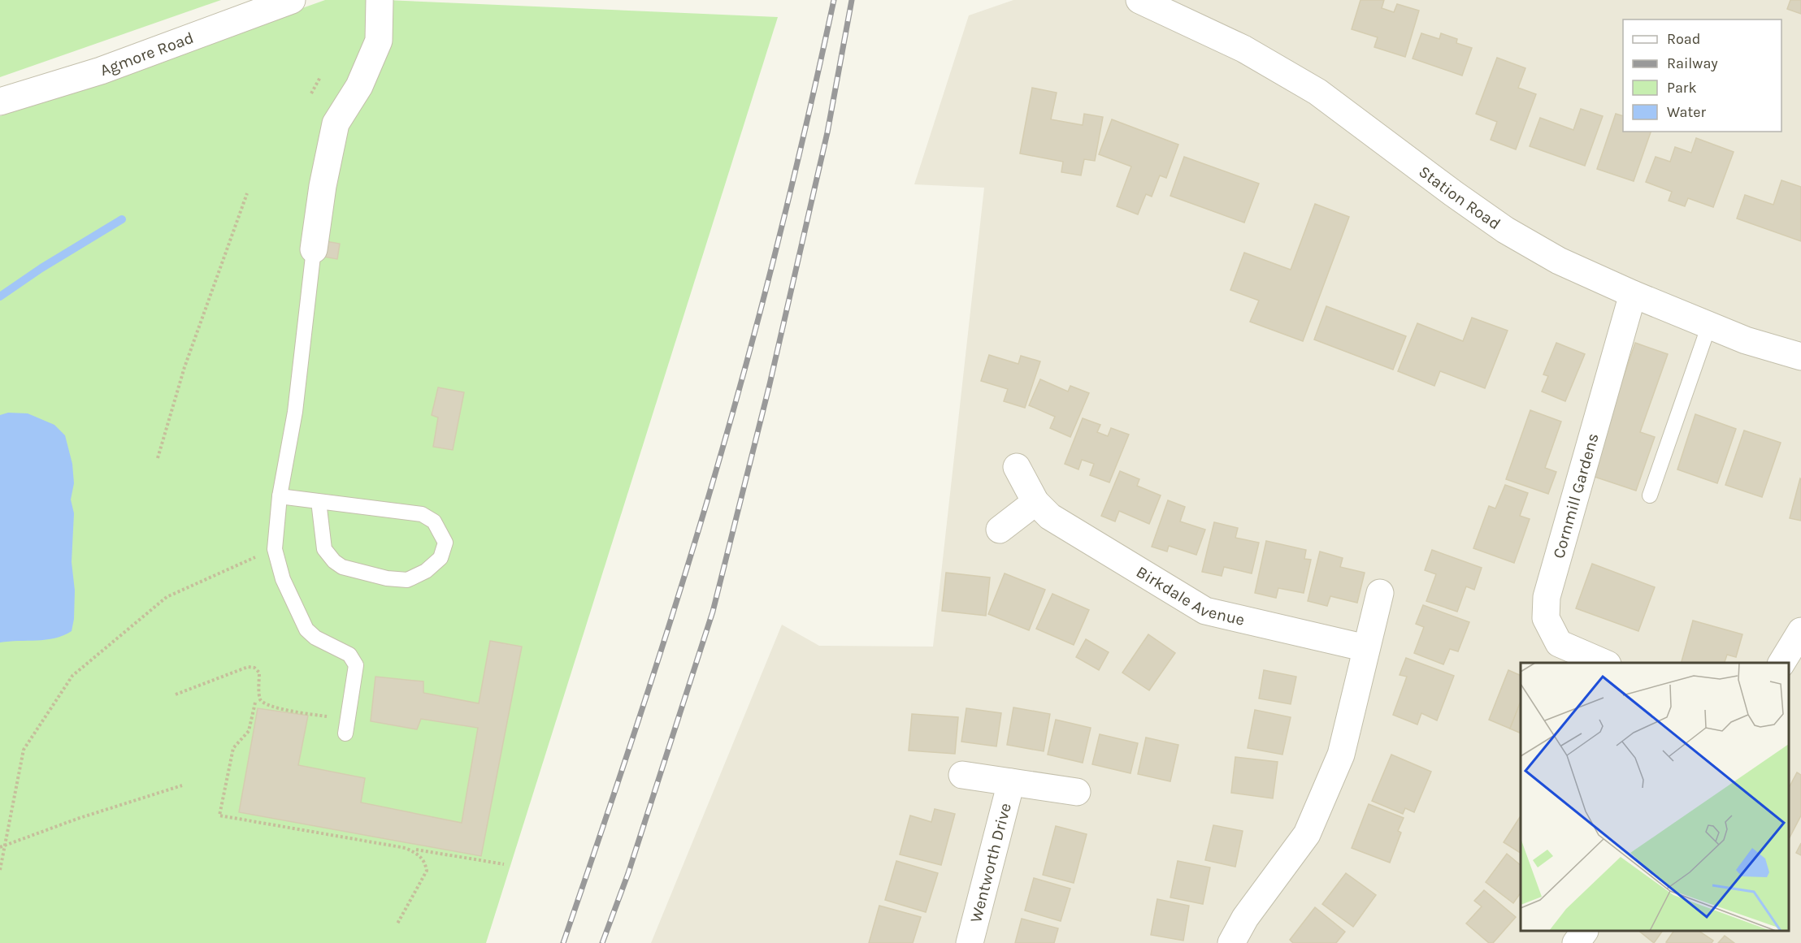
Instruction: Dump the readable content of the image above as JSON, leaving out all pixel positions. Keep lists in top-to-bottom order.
{
  "streets": {
    "street": [
      "Agmore Road",
      "Station Road",
      "Cornmill Gardens",
      "Birkdale Avenue",
      "Wentworth Drive"
    ]
  },
  "crossings": [
    ["Station Road", "Cornmill Gardens"]
  ],
  "legend": [
    "Road",
    "Railway",
    "Park",
    "Water"
  ]
}
